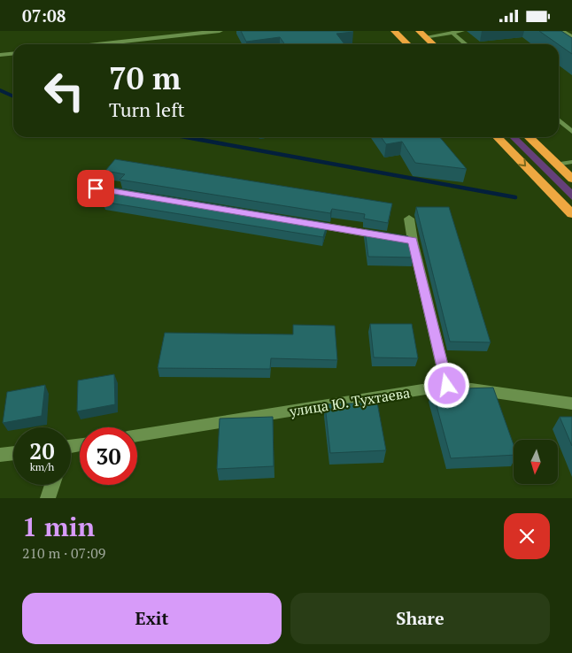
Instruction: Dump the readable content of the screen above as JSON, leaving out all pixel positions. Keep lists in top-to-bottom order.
{
  "streets": {
    "street": ["улица Ю. Тухтаева"]
  },
  "north": "bottom",
  "page": {
    "status": "07:08",
    "turn": ["70 m", "Turn left"],
    "speed": "20 km/h",
    "limit": "30",
    "heading": ["1 min", "210 m · 07:09"],
    "buttons": ["Exit", "Share"]
  }
}
